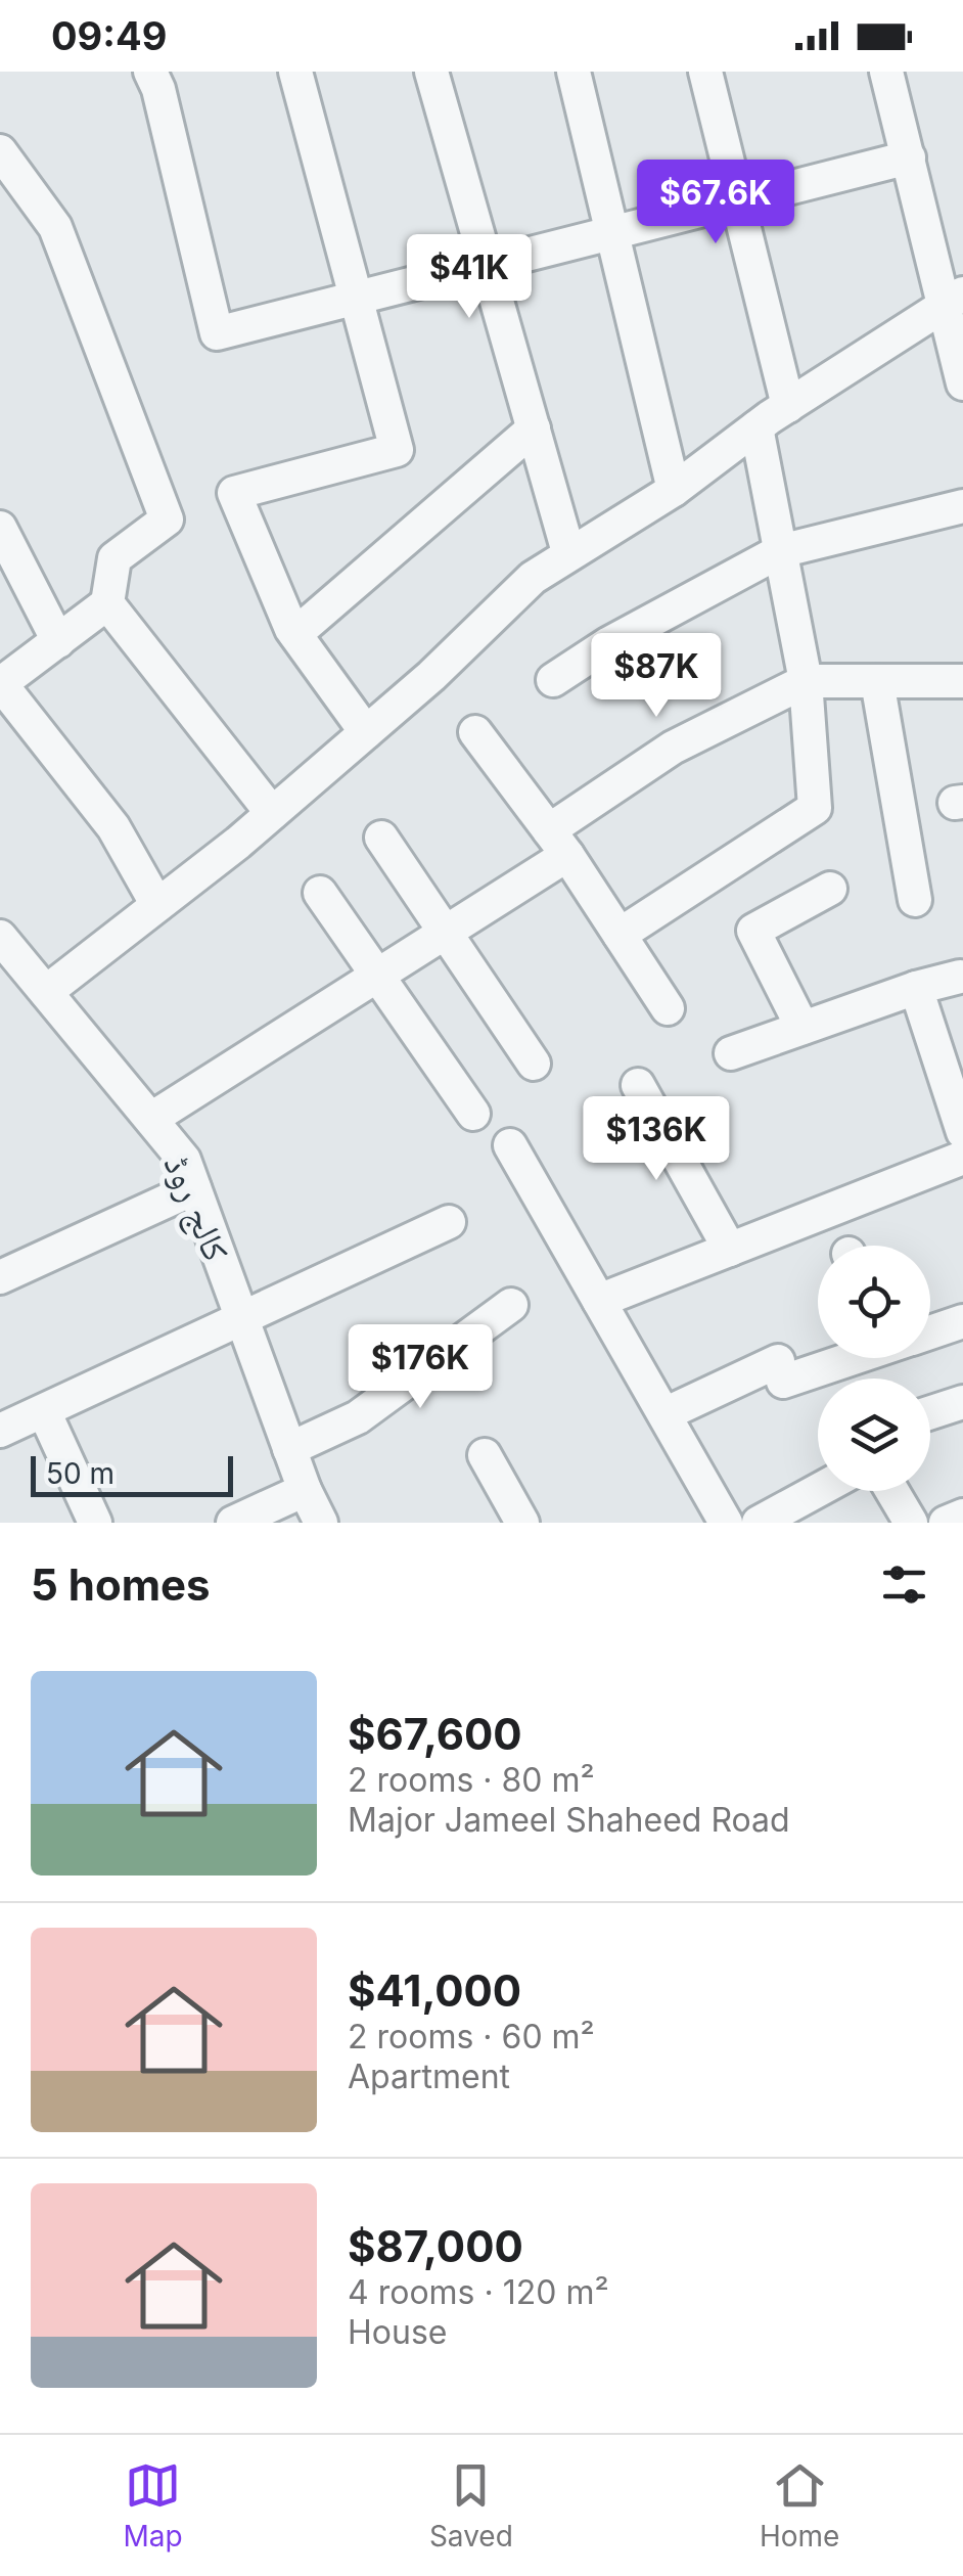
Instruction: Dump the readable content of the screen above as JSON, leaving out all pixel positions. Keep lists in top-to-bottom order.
{
  "streets": {
    "street": ["کالج روڈ"]
  },
  "scale_bar": "50 m",
  "page": {
    "status": "09:49",
    "price": [
      "$67.6K",
      "$41K",
      "$87K",
      "$136K",
      "$176K"
    ],
    "scale": "50 m",
    "heading": "5 homes",
    "list": [
      {
        "name": "$67,600",
        "note": "2 rooms · 80 m² · Major Jameel Shaheed Road"
      },
      {
        "name": "$41,000",
        "note": "2 rooms · 60 m² · Apartment"
      },
      {
        "name": "$87,000",
        "note": "4 rooms · 120 m² · House"
      }
    ],
    "tabs": ["Map", "Saved", "Home"]
  }
}
